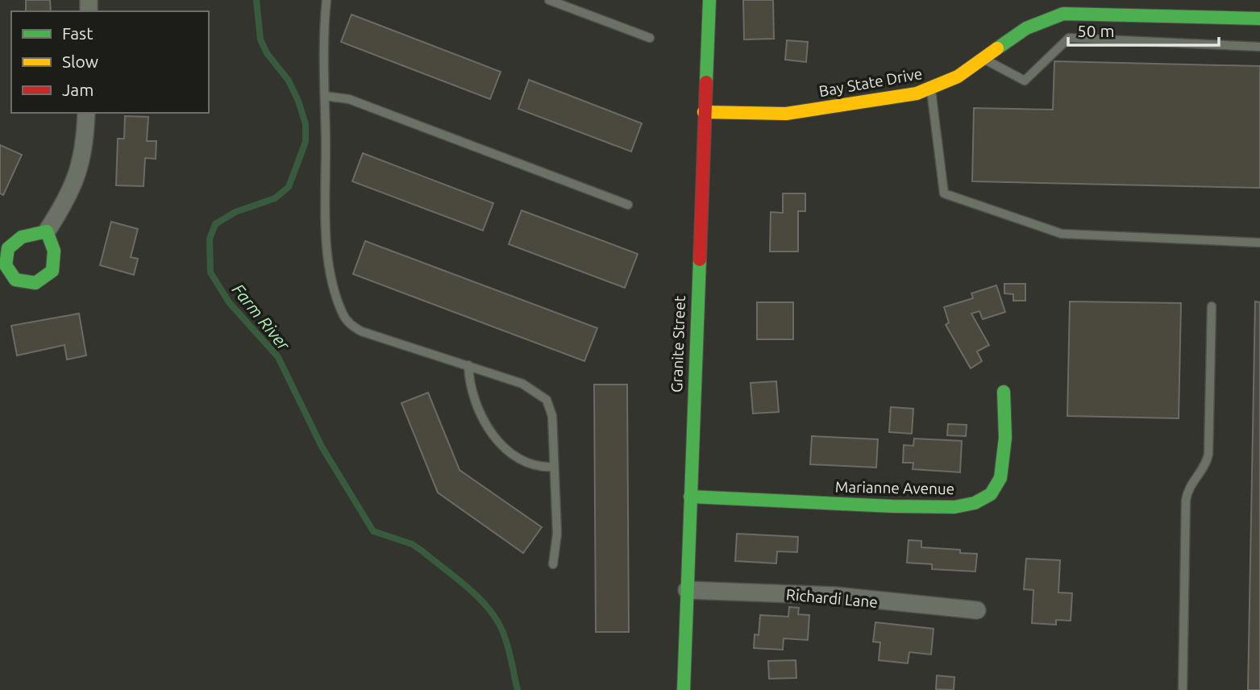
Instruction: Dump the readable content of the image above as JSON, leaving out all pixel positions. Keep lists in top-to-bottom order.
{
  "streets": {
    "street": [
      "Bay State Drive",
      "Granite Street",
      "Marianne Avenue",
      "Richardi Lane"
    ]
  },
  "crossings": [
    ["Bay State Drive", "Granite Street"],
    ["Granite Street", "Marianne Avenue"],
    ["Granite Street", "Richardi Lane"]
  ],
  "water": ["Farm River"],
  "legend": ["Fast", "Slow", "Jam"],
  "scale_bar": "50 m"
}
